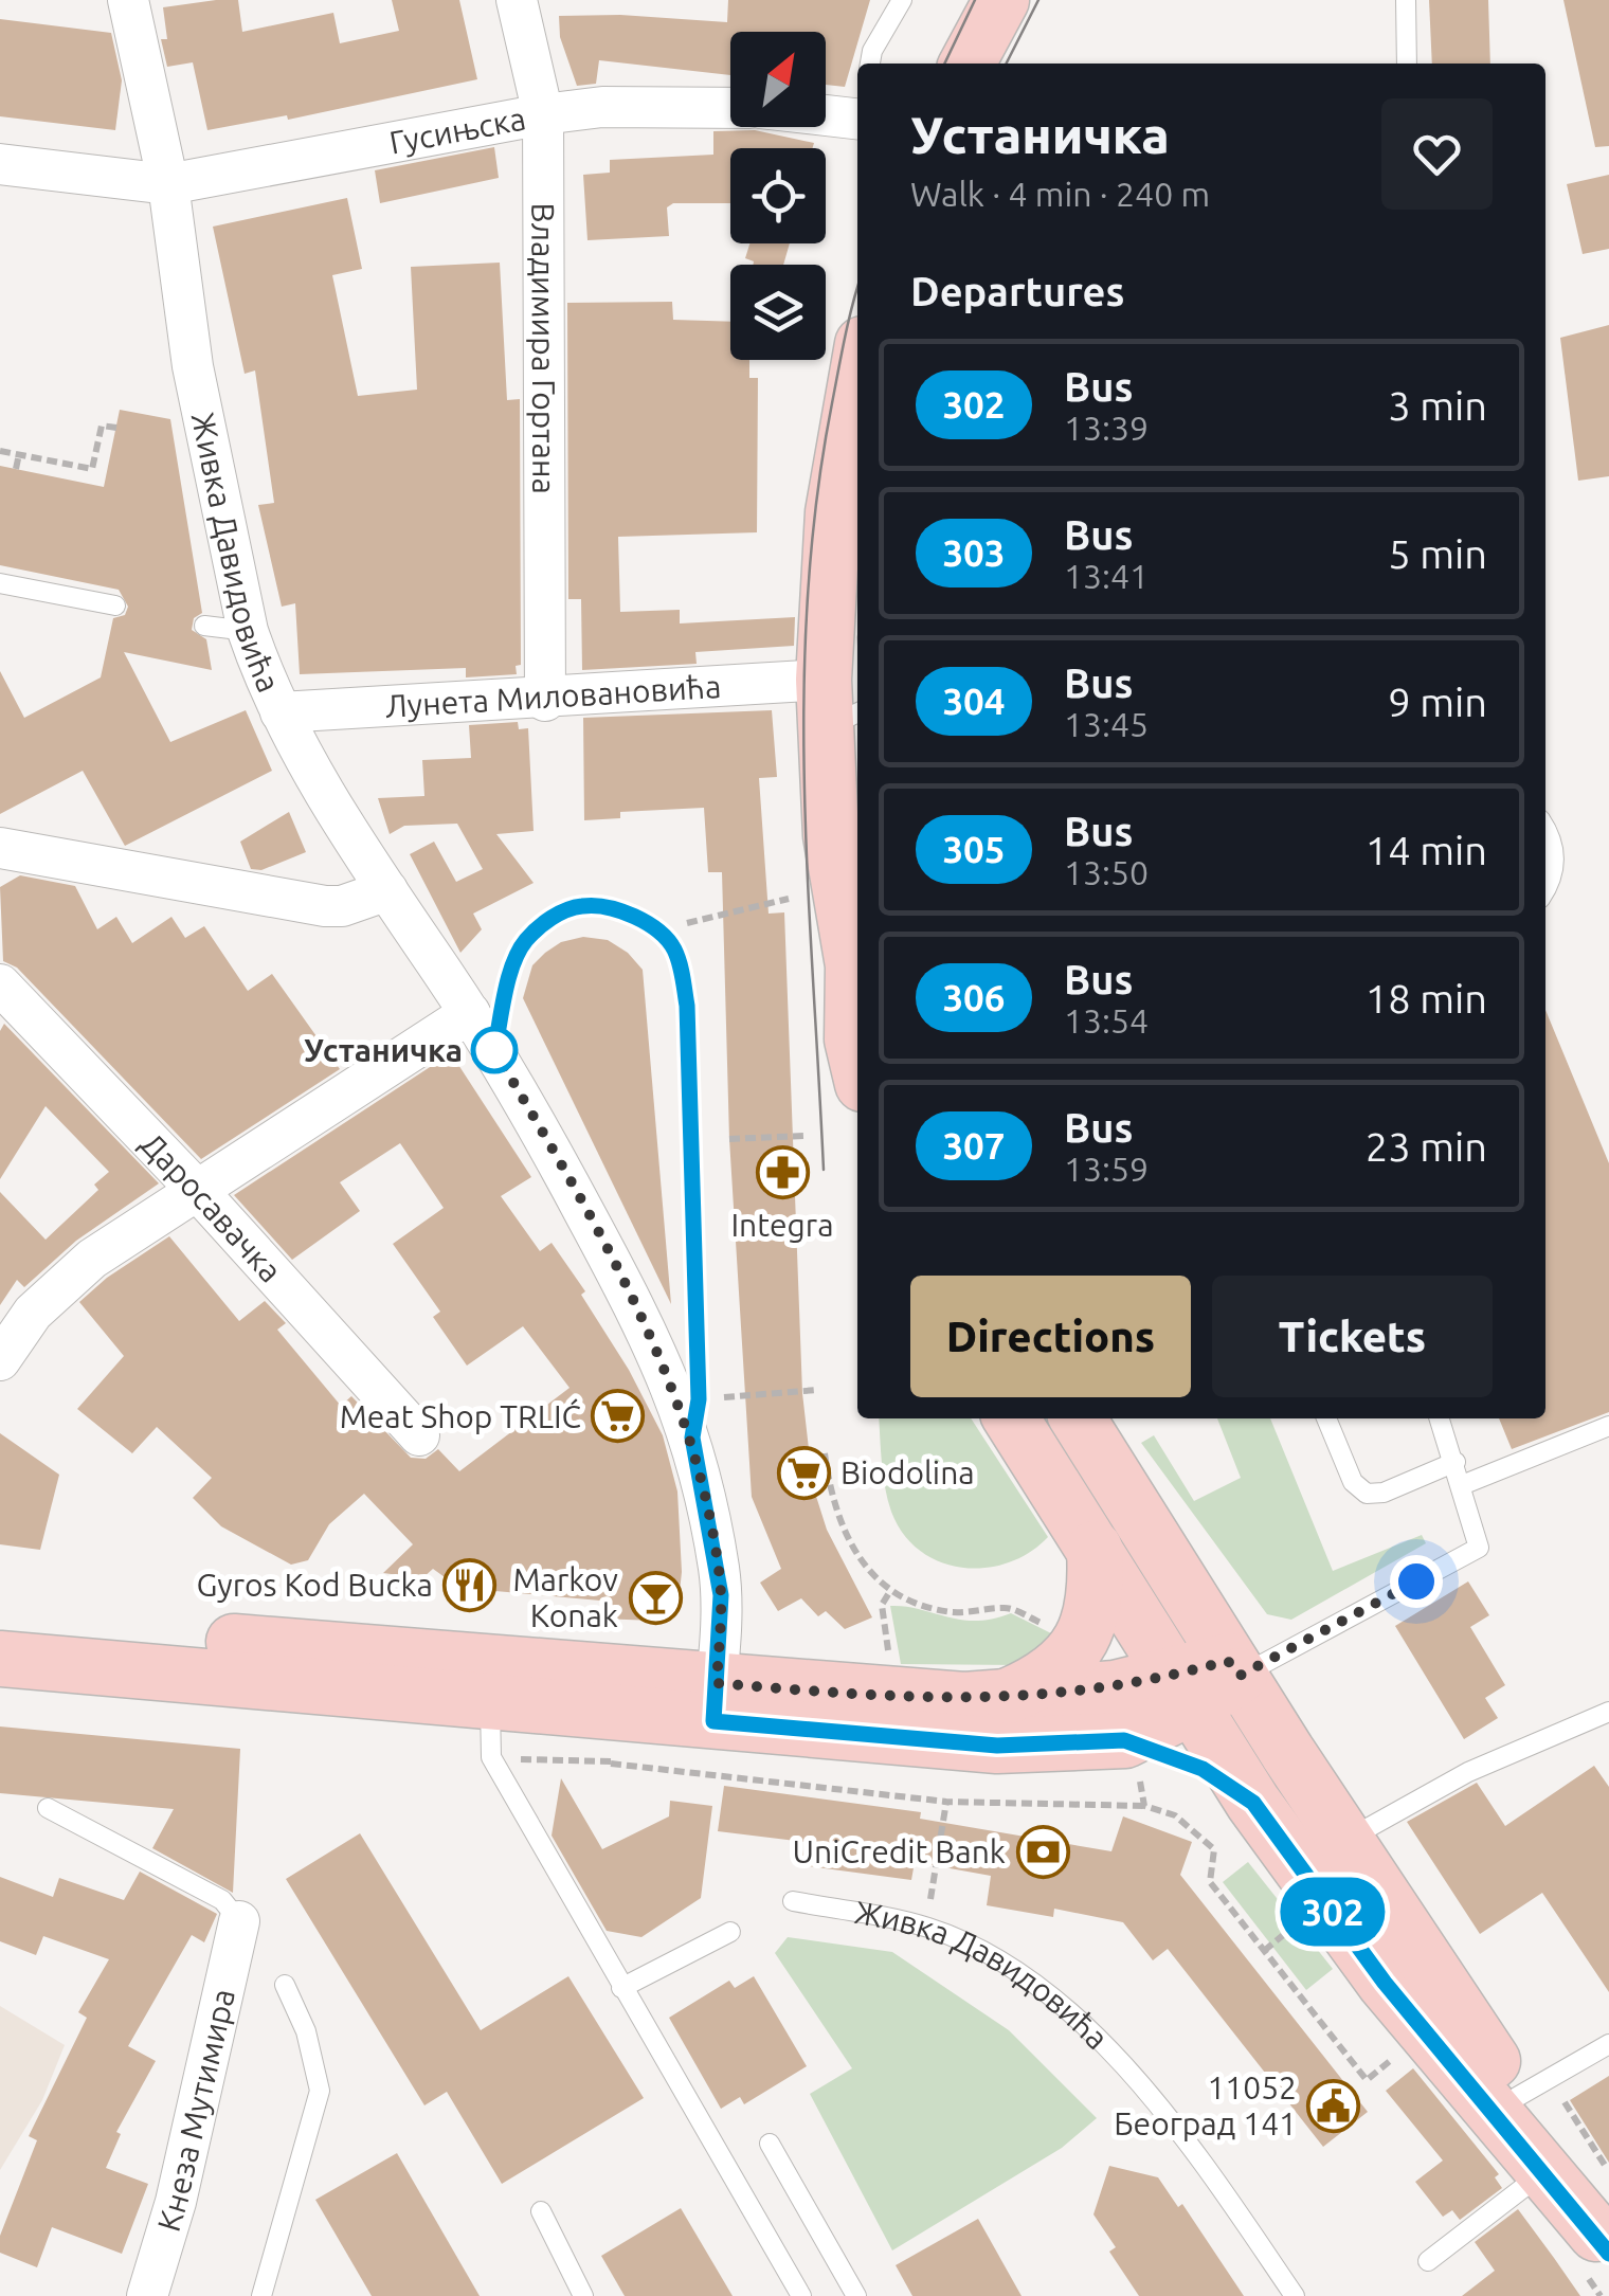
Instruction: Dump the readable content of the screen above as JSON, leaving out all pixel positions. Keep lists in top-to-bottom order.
{
  "streets": {
    "street": [
      "Гусињска",
      "Владимира Гортана",
      "Живка Давидовића",
      "Лунета Миловановића",
      "Даросавачка",
      "Кнеза Мутимира"
    ]
  },
  "crossings": [
    ["Гусињска", "Владимира Гортана"],
    ["Гусињска", "Живка Давидовића"],
    ["Владимира Гортана", "Лунета Миловановића"],
    ["Живка Давидовића", "Лунета Миловановића"]
  ],
  "places": {
    "other": ["Устаничка"],
    "pharmacy": ["Integra"],
    "supermarket": ["Meat Shop TRLIĆ", "Biodolina"],
    "restaurant": ["Gyros Kod Bucka"],
    "bar": ["Markov Konak"],
    "bank": ["UniCredit Bank"],
    "public building": ["11052 Београд 141"]
  },
  "lines": ["bus line 302"],
  "north": "top right",
  "page": {
    "on_map": "302",
    "heading": [
      ["Устаничка", "Walk · 4 min · 240 m"],
      "Departures"
    ],
    "list": [
      {
        "mark": "302",
        "name": "Bus",
        "note": "13:39",
        "value": "3 min"
      },
      {
        "mark": "303",
        "name": "Bus",
        "note": "13:41",
        "value": "5 min"
      },
      {
        "mark": "304",
        "name": "Bus",
        "note": "13:45",
        "value": "9 min"
      },
      {
        "mark": "305",
        "name": "Bus",
        "note": "13:50",
        "value": "14 min"
      },
      {
        "mark": "306",
        "name": "Bus",
        "note": "13:54",
        "value": "18 min"
      },
      {
        "mark": "307",
        "name": "Bus",
        "note": "13:59",
        "value": "23 min"
      }
    ],
    "buttons": ["Directions", "Tickets"]
  }
}
